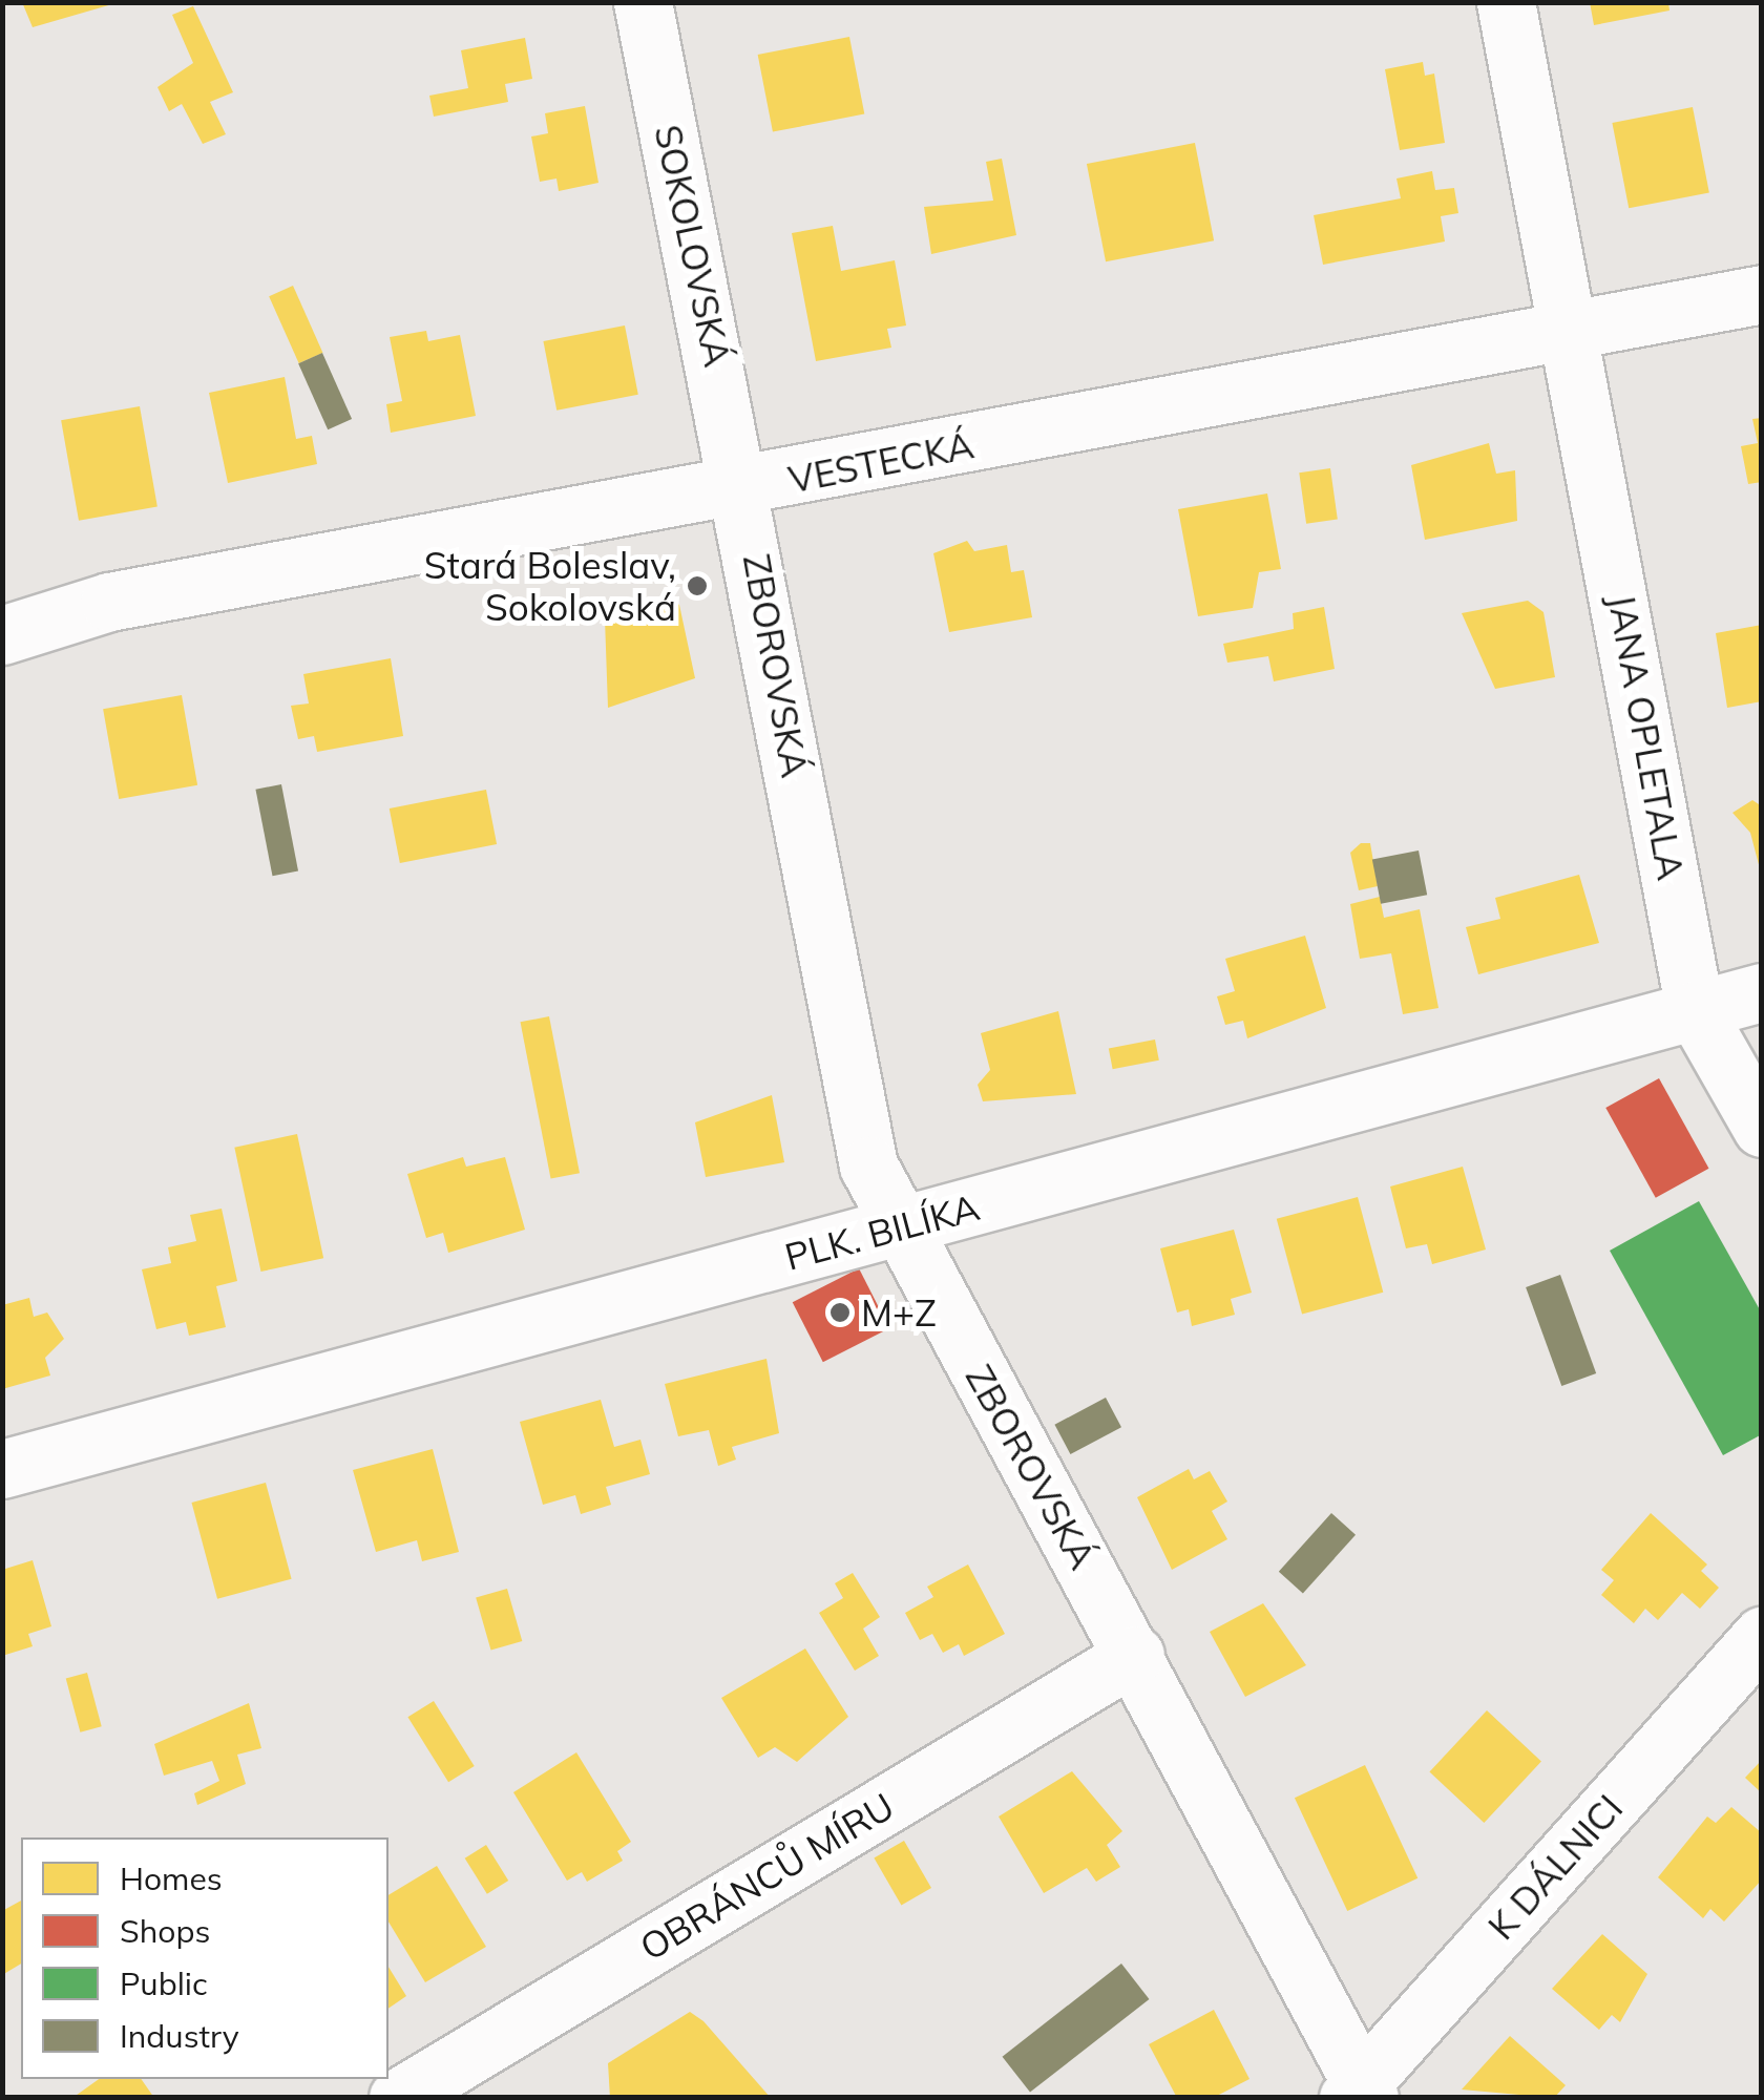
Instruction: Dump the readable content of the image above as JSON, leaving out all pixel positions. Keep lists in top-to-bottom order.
{
  "streets": {
    "street": [
      "SOKOLOVSKÁ",
      "VESTECKÁ",
      "ZBOROVSKÁ",
      "JANA OPLETALA",
      "PLK. BILÍKA",
      "K DÁLNICI",
      "OBRÁNCŮ MÍRU"
    ]
  },
  "crossings": [
    ["SOKOLOVSKÁ", "VESTECKÁ"],
    ["SOKOLOVSKÁ", "ZBOROVSKÁ"],
    ["VESTECKÁ", "ZBOROVSKÁ"],
    ["VESTECKÁ", "JANA OPLETALA"],
    ["ZBOROVSKÁ", "PLK. BILÍKA"],
    ["ZBOROVSKÁ", "K DÁLNICI"],
    ["ZBOROVSKÁ", "OBRÁNCŮ MÍRU"],
    ["JANA OPLETALA", "PLK. BILÍKA"]
  ],
  "places": ["Stará Boleslav, Sokolovská", "M+Z"],
  "legend": [
    "Homes",
    "Shops",
    "Public",
    "Industry"
  ]
}
